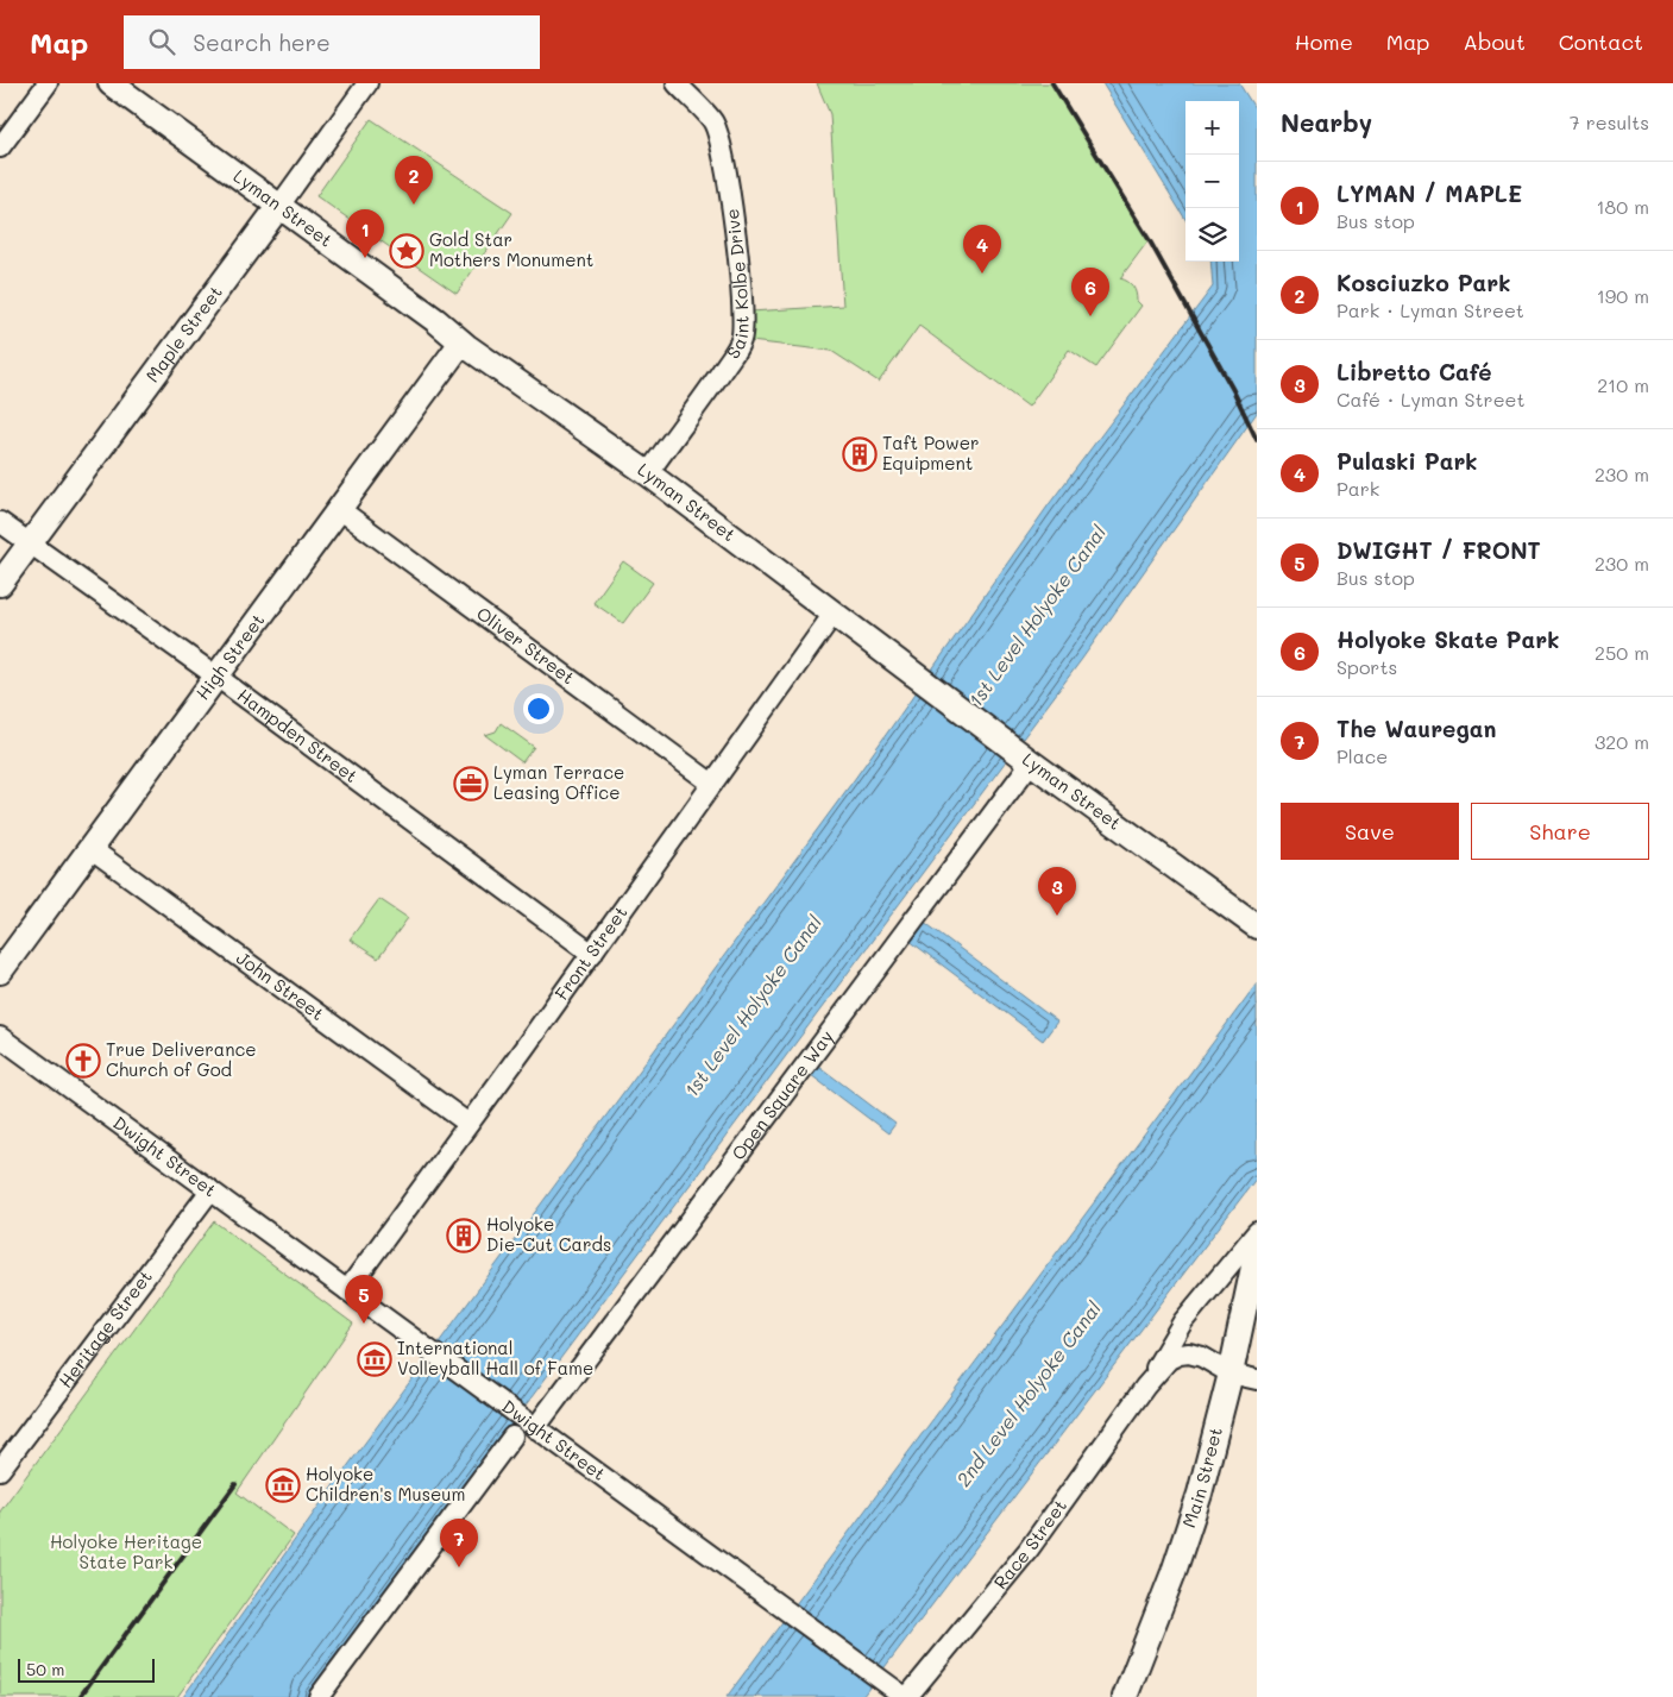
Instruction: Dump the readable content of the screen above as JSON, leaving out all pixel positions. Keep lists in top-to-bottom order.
{
  "streets": {
    "main road": [
      "Lyman Street",
      "Maple Street",
      "High Street",
      "Main Street"
    ],
    "street": [
      "Saint Kolbe Drive",
      "Oliver Street",
      "Hampden Street",
      "Front Street",
      "John Street",
      "Open Square Way",
      "Dwight Street",
      "Heritage Street",
      "Race Street"
    ]
  },
  "crossings": [
    ["Lyman Street", "Saint Kolbe Drive"],
    ["Lyman Street", "Maple Street"],
    ["Lyman Street", "High Street"],
    ["Lyman Street", "Front Street"],
    ["Lyman Street", "Open Square Way"],
    ["Maple Street", "Hampden Street"],
    ["Oliver Street", "High Street"],
    ["Oliver Street", "Front Street"],
    ["High Street", "Hampden Street"],
    ["High Street", "John Street"],
    ["Hampden Street", "Front Street"],
    ["Front Street", "John Street"],
    ["Front Street", "Dwight Street"],
    ["Open Square Way", "Dwight Street"],
    ["Dwight Street", "Heritage Street"],
    ["Dwight Street", "Race Street"],
    ["Main Street", "Race Street"]
  ],
  "water": ["1st Level Holyoke Canal", "2nd Level Holyoke Canal"],
  "parks": ["Holyoke Heritage State Park"],
  "places": {
    "place": ["Gold Star Mothers Monument"],
    "building": ["Taft Power Equipment", "Holyoke Die-Cut Cards"],
    "office": ["Lyman Terrace Leasing Office"],
    "church": ["True Deliverance Church of God"],
    "museum": ["International Volleyball Hall of Fame", "Holyoke Children's Museum"]
  },
  "scale_bar": "50 m",
  "page": {
    "header": "Map",
    "search": "Search here",
    "nav": [
      "Home",
      "Map",
      "About",
      "Contact"
    ],
    "heading": ["Nearby", "7 results"],
    "map_buttons": ["+", "−"],
    "pins": [
      "2",
      "1",
      "4",
      "6",
      "3",
      "5",
      "7"
    ],
    "list": [
      {
        "mark": "1",
        "name": "LYMAN / MAPLE",
        "note": "Bus stop",
        "value": "180 m"
      },
      {
        "mark": "2",
        "name": "Kosciuzko Park",
        "note": "Park · Lyman Street",
        "value": "190 m"
      },
      {
        "mark": "3",
        "name": "Libretto Café",
        "note": "Café · Lyman Street",
        "value": "210 m"
      },
      {
        "mark": "4",
        "name": "Pulaski Park",
        "note": "Park",
        "value": "230 m"
      },
      {
        "mark": "5",
        "name": "DWIGHT / FRONT",
        "note": "Bus stop",
        "value": "230 m"
      },
      {
        "mark": "6",
        "name": "Holyoke Skate Park",
        "note": "Sports",
        "value": "250 m"
      },
      {
        "mark": "7",
        "name": "The Wauregan",
        "note": "Place",
        "value": "320 m"
      }
    ],
    "buttons": ["Save", "Share"],
    "scale": "50 m"
  }
}
